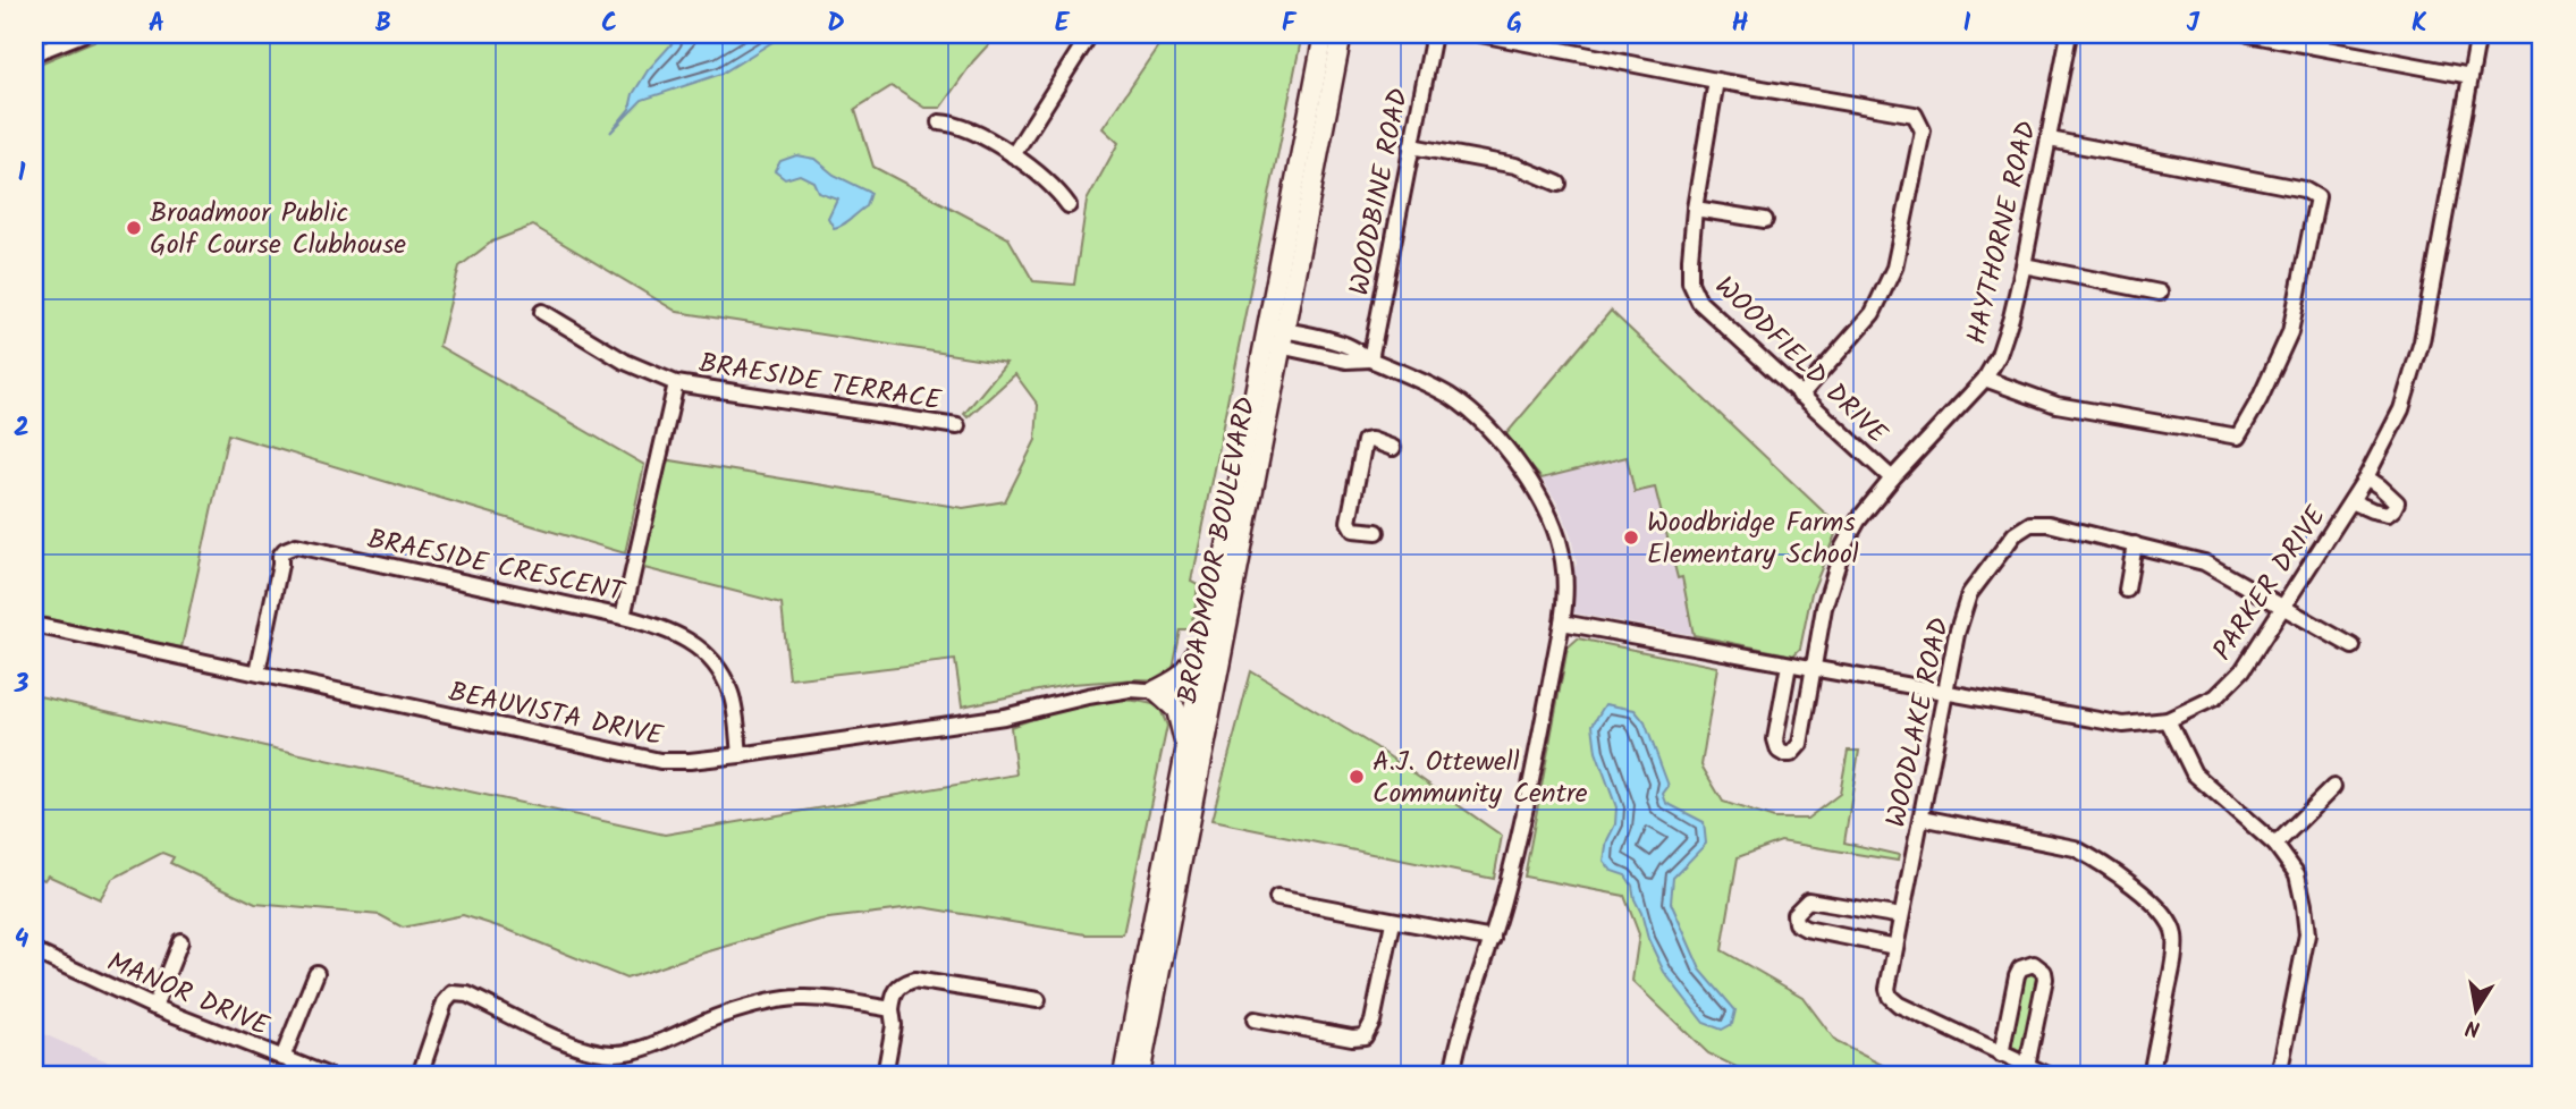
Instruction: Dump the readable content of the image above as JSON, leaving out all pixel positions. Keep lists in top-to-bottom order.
{
  "streets": {
    "main road": ["BROADMOOR BOULEVARD"],
    "street": [
      "WOODBINE ROAD",
      "HAYTHORNE ROAD",
      "WOODFIELD DRIVE",
      "BRAESIDE TERRACE",
      "BRAESIDE CRESCENT",
      "PARKER DRIVE",
      "BEAUVISTA DRIVE",
      "WOODLAKE ROAD",
      "MANOR DRIVE"
    ]
  },
  "crossings": [
    ["HAYTHORNE ROAD", "WOODFIELD DRIVE"],
    ["HAYTHORNE ROAD", "PARKER DRIVE"],
    ["BRAESIDE TERRACE", "BRAESIDE CRESCENT"],
    ["BROADMOOR BOULEVARD", "BEAUVISTA DRIVE"],
    ["BRAESIDE CRESCENT", "BEAUVISTA DRIVE"],
    ["PARKER DRIVE", "WOODLAKE ROAD"]
  ],
  "places": ["Broadmoor Public Golf Course Clubhouse", "Woodbridge Farms Elementary School", "A.J. Ottewell Community Centre"],
  "north": "bottom",
  "grid": {
    "columns": [
      "A",
      "B",
      "C",
      "D",
      "E",
      "F",
      "G",
      "H",
      "I",
      "J",
      "K"
    ],
    "rows": [
      "1",
      "2",
      "3",
      "4"
    ]
  }
}
